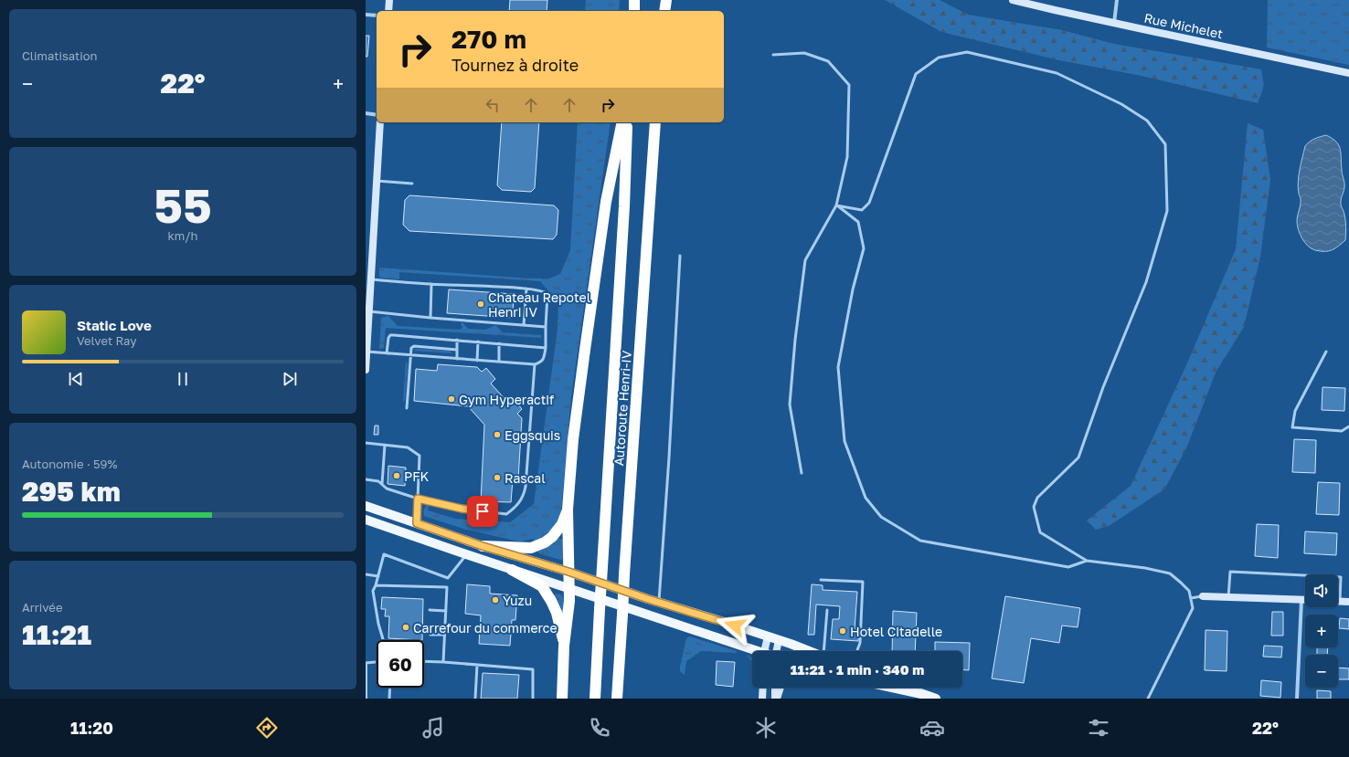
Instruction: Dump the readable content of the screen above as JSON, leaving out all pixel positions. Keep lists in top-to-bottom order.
{
  "streets": {
    "highway": ["Autoroute Henri-IV"],
    "street": ["Rue Michelet"]
  },
  "places": [
    "Chateau Repotel Henri IV",
    "Gym Hyperactif",
    "Eggsquis",
    "PFK",
    "Rascal",
    "Yuzu",
    "Carrefour du commerce",
    "Hotel Citadelle"
  ],
  "page": {
    "tile": [
      "Climatisation",
      ["55", "km/h"],
      ["Autonomie · 59%", "295 km"],
      ["Arrivée", "11:21"]
    ],
    "turn": ["270 m", "Tournez à droite"],
    "heat": ["−", "22°", "+"],
    "song": ["Static Love", "Velvet Ray"],
    "map_buttons": ["+", "−"],
    "limit": "60",
    "trip": "11:21 · 1 min · 340 m",
    "tabs": ["11:20", "22°"]
  }
}
